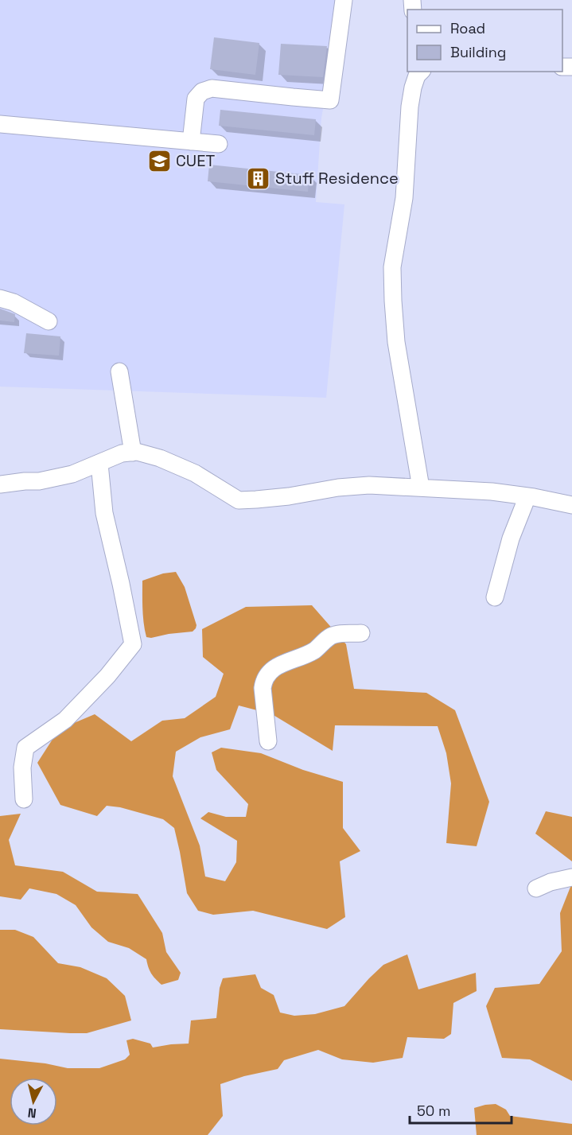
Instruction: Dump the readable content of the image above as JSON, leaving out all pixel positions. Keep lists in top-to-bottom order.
{
  "places": {
    "school or university": ["CUET"],
    "building": ["Stuff Residence"]
  },
  "legend": ["Road", "Building"],
  "scale_bar": "50 m",
  "north": "bottom"
}
